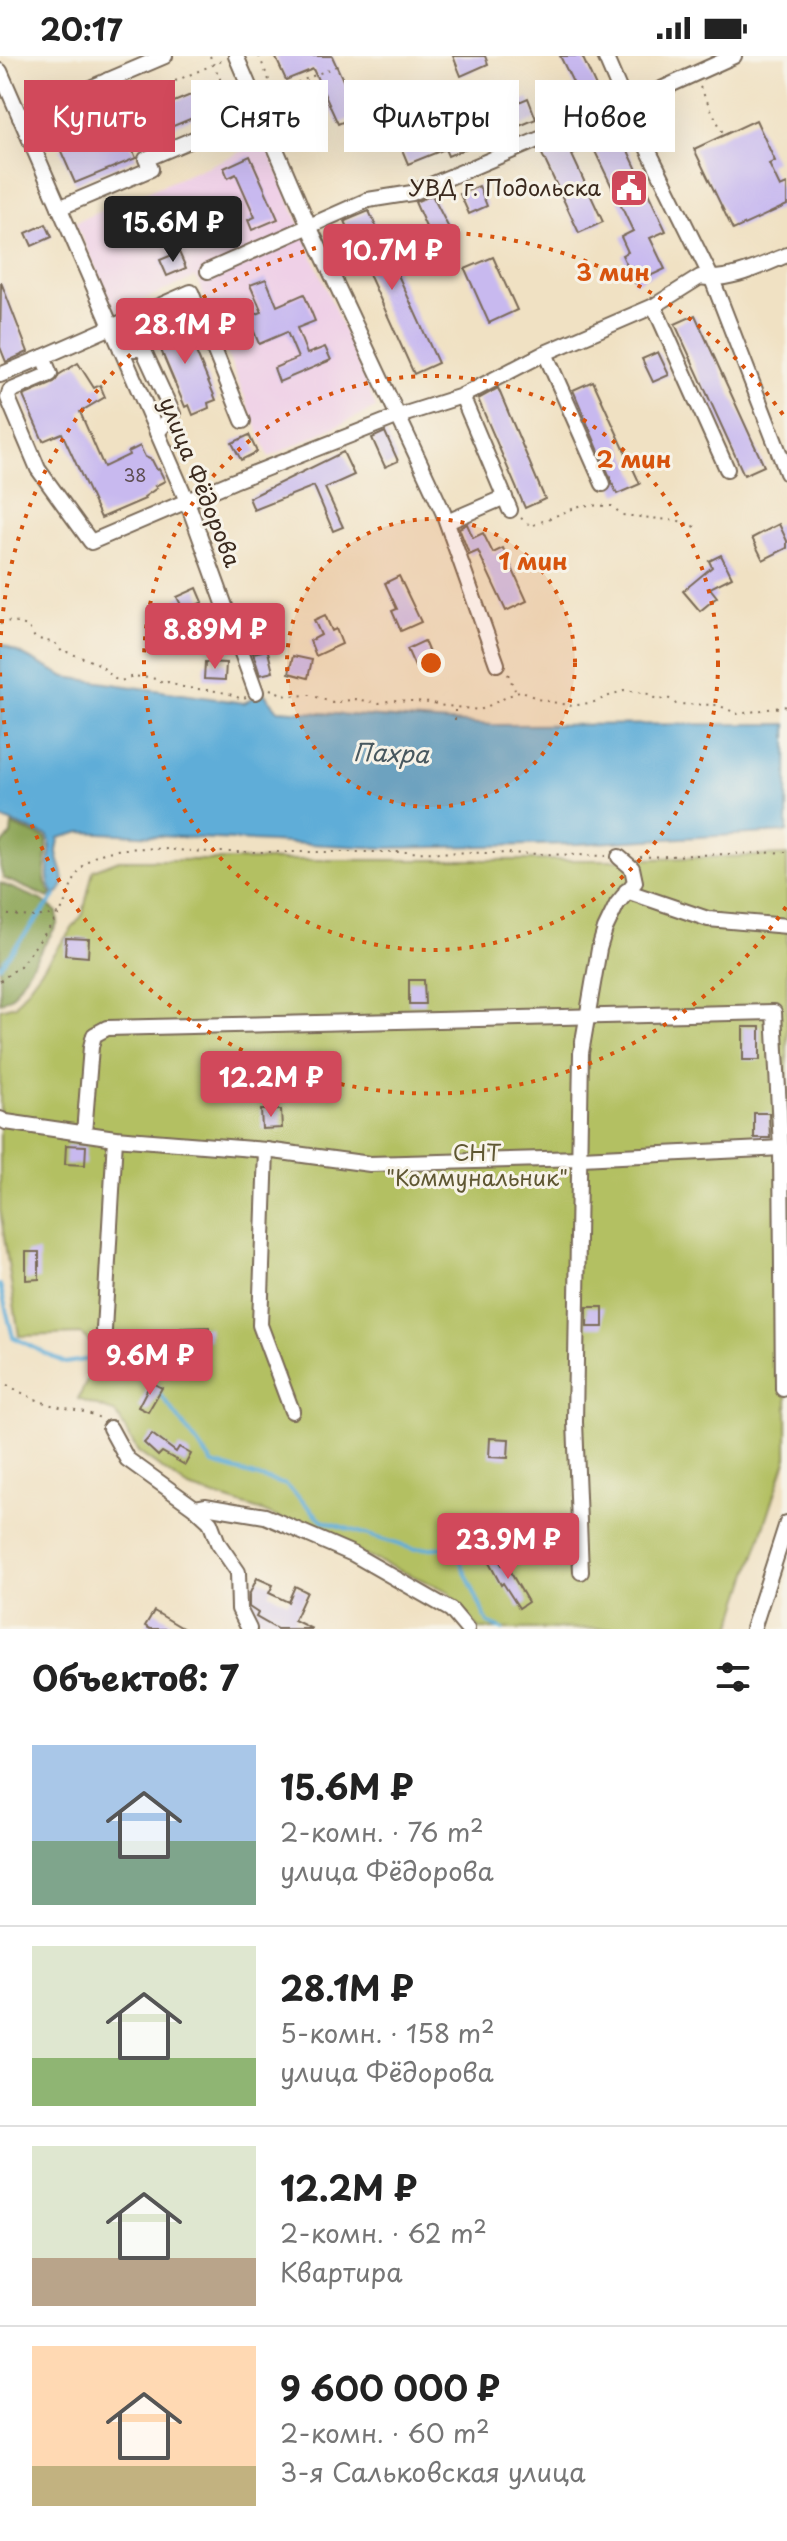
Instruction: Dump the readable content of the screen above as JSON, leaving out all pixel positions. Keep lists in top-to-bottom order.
{
  "streets": {
    "street": ["улица Фёдорова"]
  },
  "water": ["Пахра"],
  "parks": ["СНТ \"Коммунальник\""],
  "places": {
    "public building": ["УВД г. Подольска"]
  },
  "house_numbers": ["38"],
  "page": {
    "status": "20:17",
    "chip": [
      "Купить",
      "Снять",
      "Фильтры",
      "Новое"
    ],
    "price": [
      "15.6M ₽",
      "10.7M ₽",
      "28.1M ₽",
      "8.89M ₽",
      "12.2M ₽",
      "9.6M ₽",
      "23.9M ₽"
    ],
    "heading": "Объектов: 7",
    "list": [
      {
        "name": "15.6M ₽",
        "note": "2-комн. · 76 m² · улица Фёдорова"
      },
      {
        "name": "28.1M ₽",
        "note": "5-комн. · 158 m² · улица Фёдорова"
      },
      {
        "name": "12.2M ₽",
        "note": "2-комн. · 62 m² · Квартира"
      },
      {
        "name": "9 600 000 ₽",
        "note": "2-комн. · 60 m² · 3-я Сальковская улица"
      }
    ]
  },
  "rings": ["3 мин", "2 мин", "1 мин"]
}
